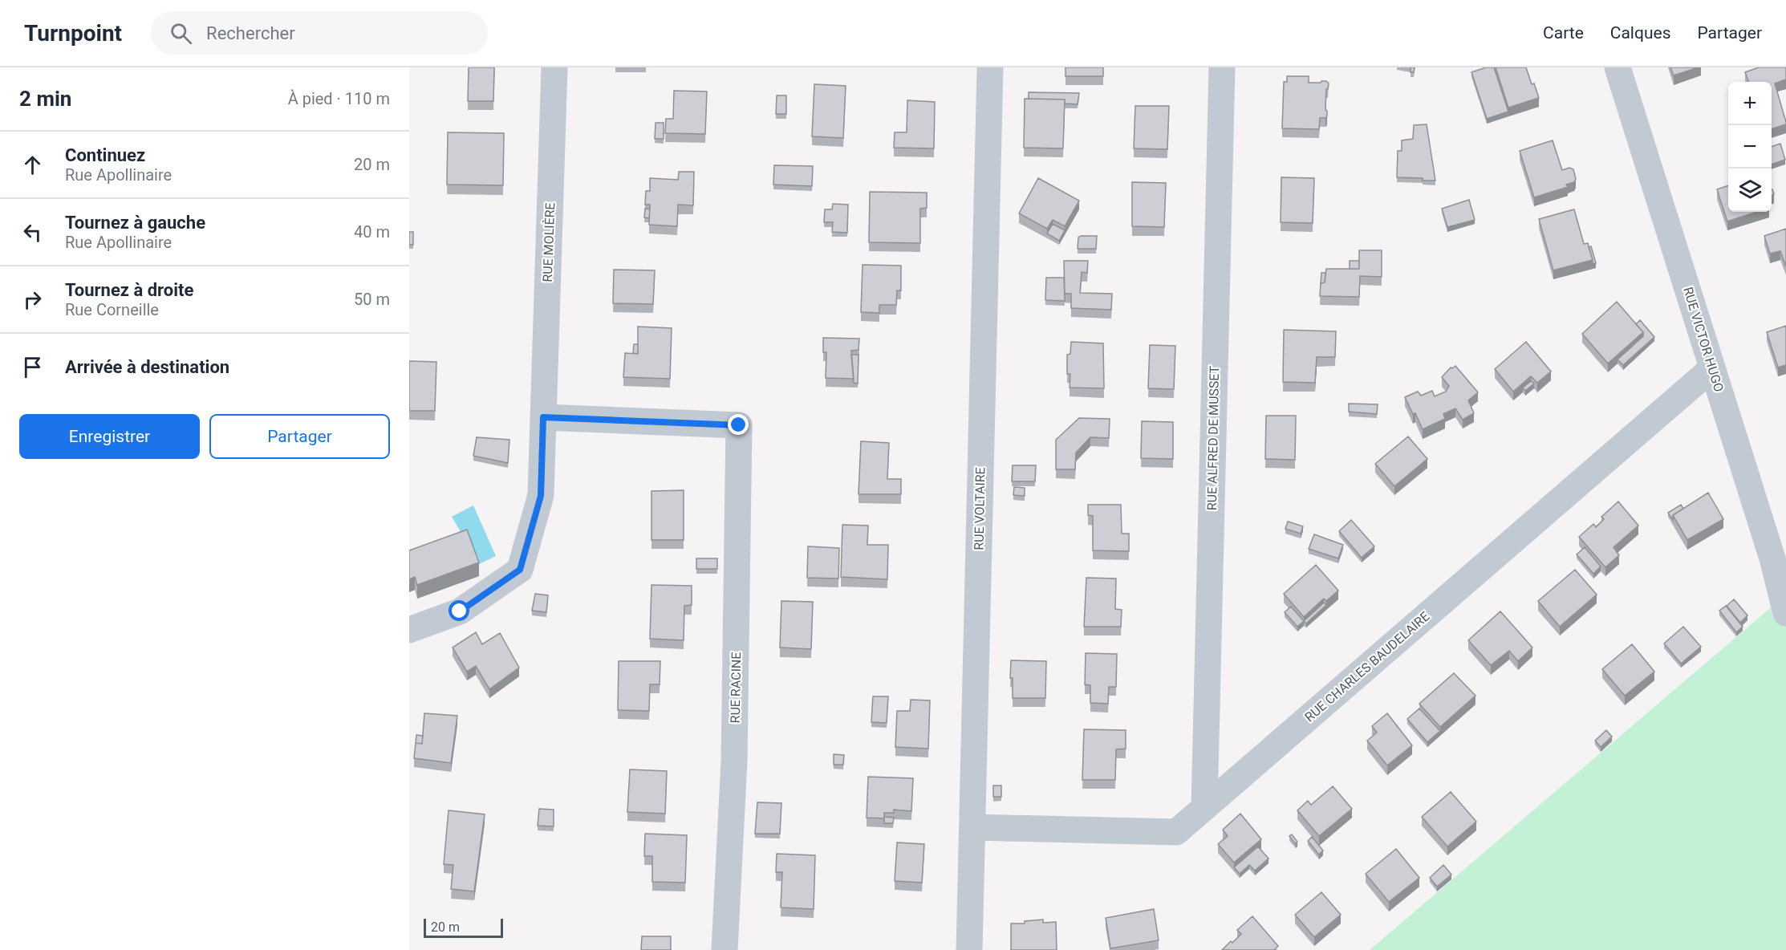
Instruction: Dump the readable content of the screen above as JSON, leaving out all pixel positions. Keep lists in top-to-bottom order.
{
  "streets": {
    "street": [
      "RUE MOLIÈRE",
      "RUE VICTOR HUGO",
      "RUE ALFRED DE MUSSET",
      "RUE VOLTAIRE",
      "RUE CHARLES BAUDELAIRE",
      "RUE RACINE"
    ]
  },
  "crossings": [
    ["RUE MOLIÈRE", "RUE RACINE"],
    ["RUE VICTOR HUGO", "RUE CHARLES BAUDELAIRE"],
    ["RUE ALFRED DE MUSSET", "RUE CHARLES BAUDELAIRE"],
    ["RUE VOLTAIRE", "RUE CHARLES BAUDELAIRE"]
  ],
  "scale_bar": "20 m",
  "page": {
    "header": "Turnpoint",
    "search": "Rechercher",
    "nav": ["Carte", "Calques", "Partager"],
    "heading": ["2 min", "À pied · 110 m"],
    "map_buttons": ["+", "−"],
    "list": [
      ["Continuez", "Rue Apollinaire", "20 m"],
      ["Tournez à gauche", "Rue Apollinaire", "40 m"],
      ["Tournez à droite", "Rue Corneille", "50 m"],
      "Arrivée à destination"
    ],
    "buttons": ["Enregistrer", "Partager"],
    "scale": "20 m"
  }
}
